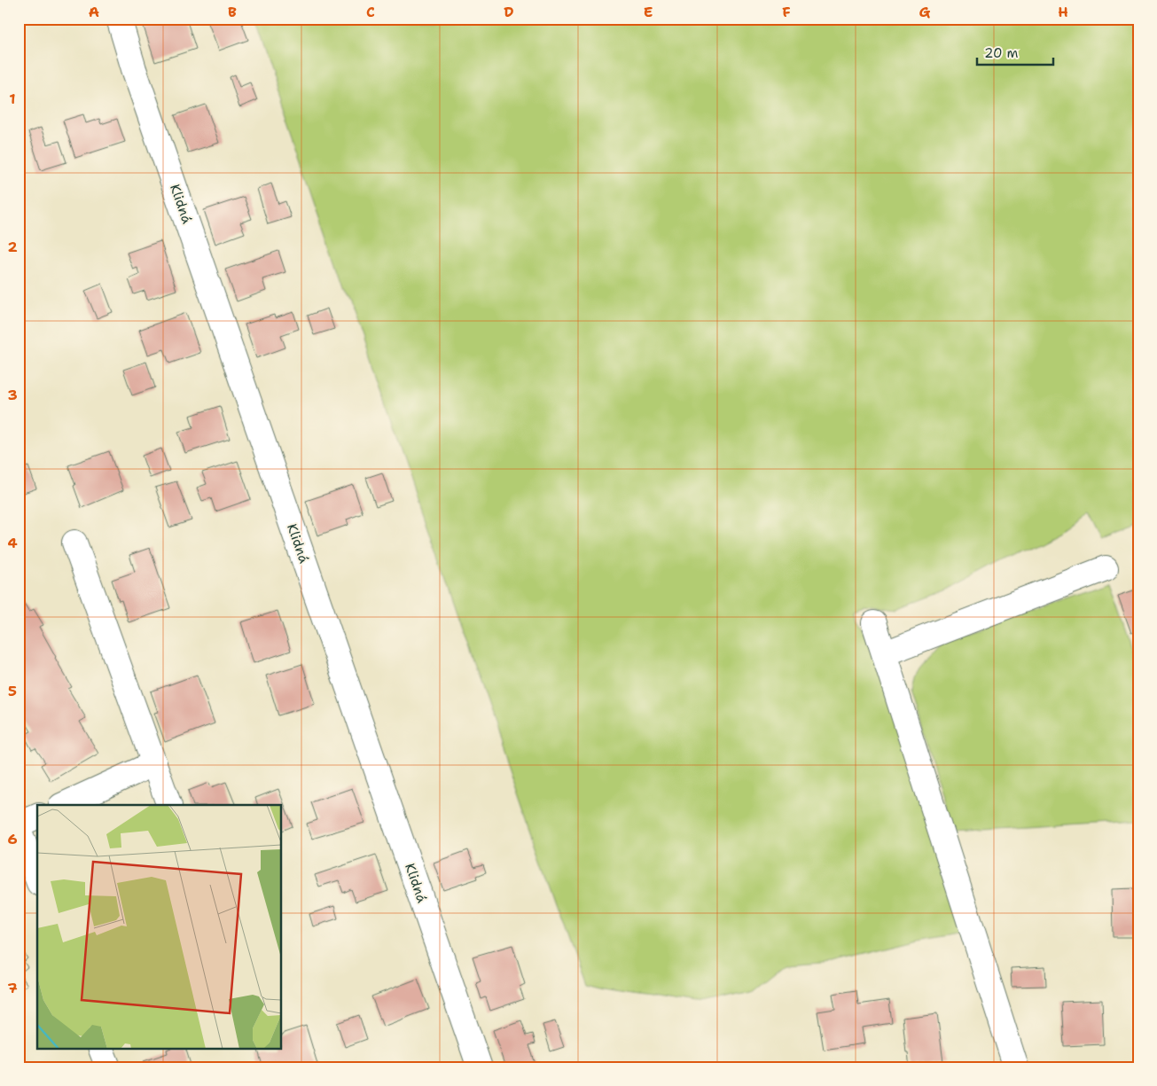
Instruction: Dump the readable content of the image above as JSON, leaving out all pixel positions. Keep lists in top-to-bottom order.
{
  "streets": {
    "street": ["Klidná"]
  },
  "scale_bar": "20 m",
  "grid": {
    "columns": [
      "A",
      "B",
      "C",
      "D",
      "E",
      "F",
      "G",
      "H"
    ],
    "rows": [
      "1",
      "2",
      "3",
      "4",
      "5",
      "6",
      "7"
    ]
  }
}
